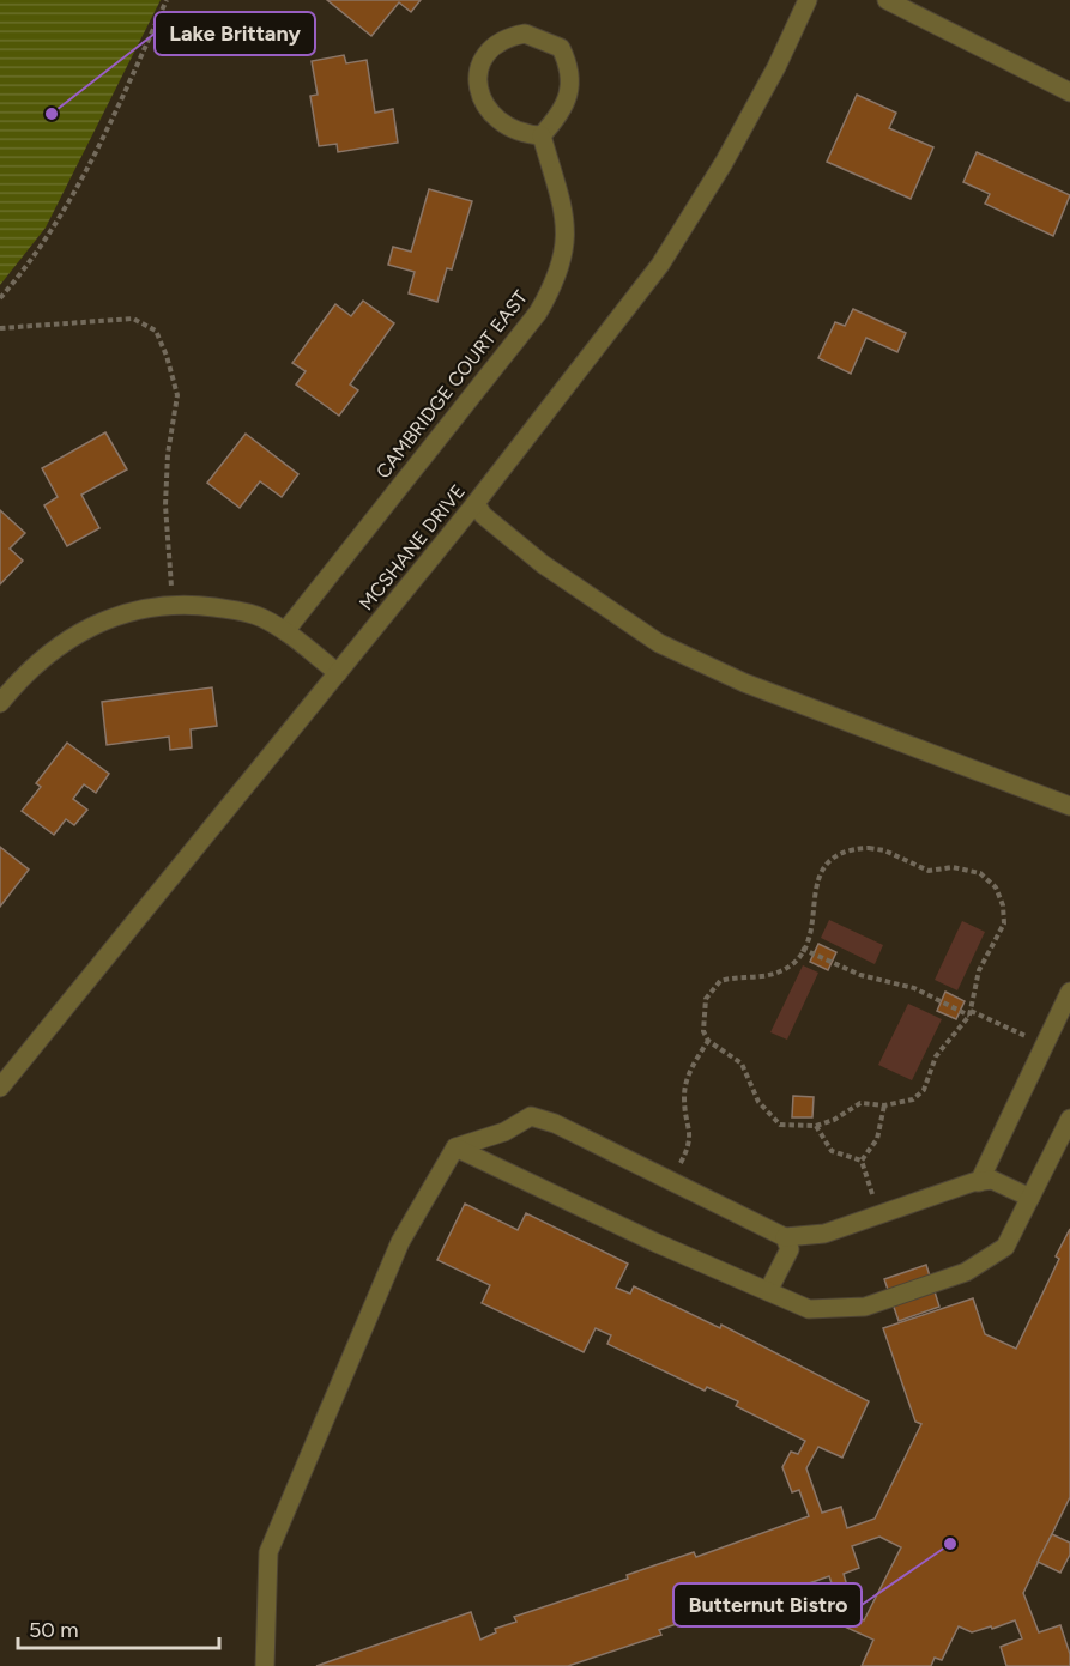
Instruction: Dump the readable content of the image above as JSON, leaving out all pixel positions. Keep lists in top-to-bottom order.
{
  "streets": {
    "street": ["CAMBRIDGE COURT EAST", "MCSHANE DRIVE"]
  },
  "places": ["Lake Brittany", "Butternut Bistro"],
  "scale_bar": "50 m"
}
